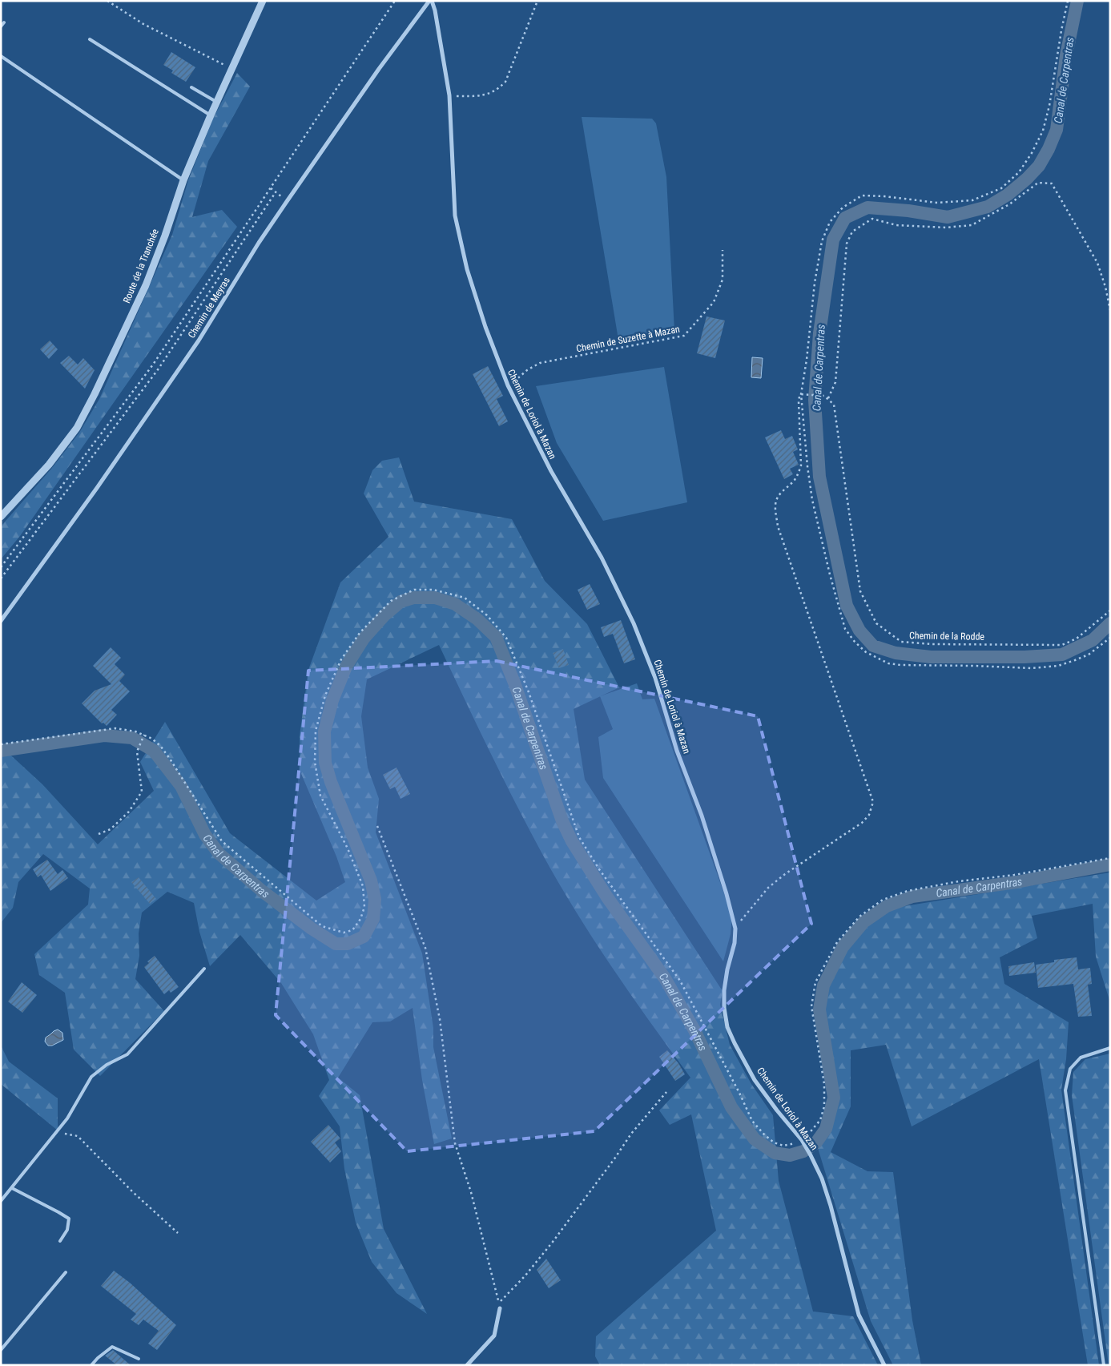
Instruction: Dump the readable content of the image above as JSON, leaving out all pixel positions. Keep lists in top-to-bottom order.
{
  "streets": {
    "street": ["Route de la Tranchée", "Chemin de Meyras", "Chemin de Loriol à Mazan"],
    "path": ["Chemin de Suzette à Mazan", "Chemin de la Rodde"]
  },
  "crossings": [
    ["Chemin de Meyras", "Chemin de Loriol à Mazan"],
    ["Chemin de Suzette à Mazan", "Chemin de Loriol à Mazan"]
  ],
  "water": ["Canal de Carpentras"]
}
